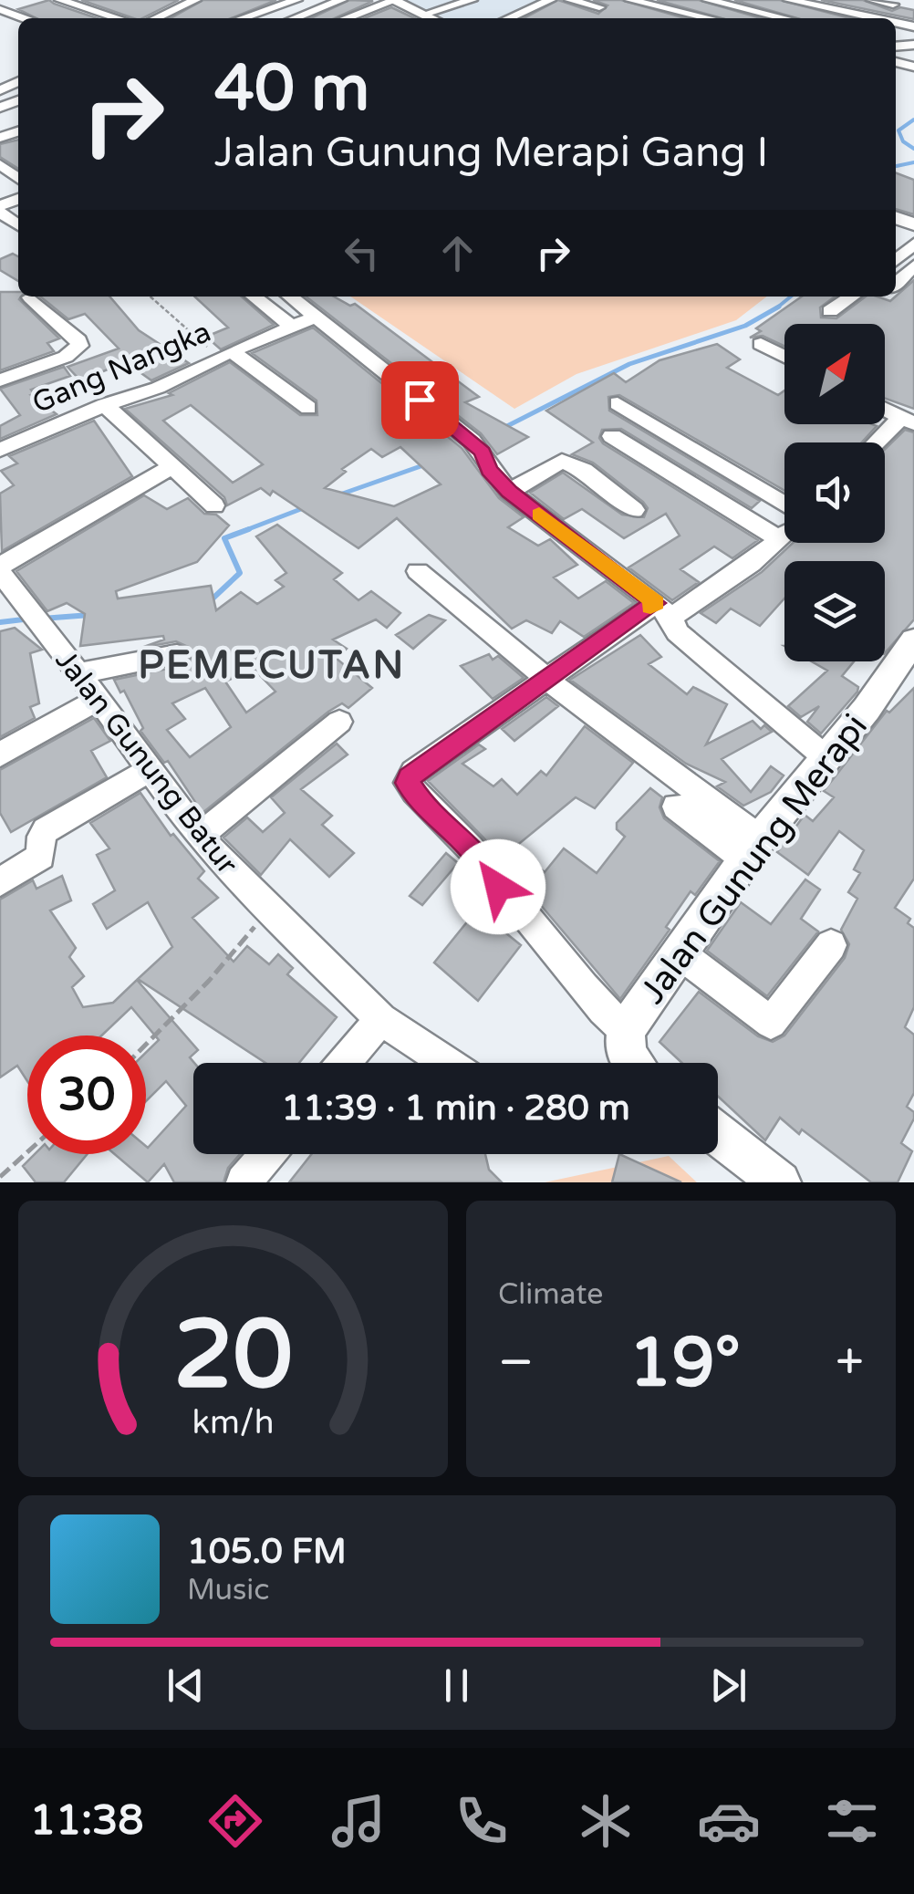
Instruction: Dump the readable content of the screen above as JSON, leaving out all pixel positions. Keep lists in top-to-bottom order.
{
  "streets": {
    "main road": ["Jalan Gunung Merapi"],
    "street": ["Gang Nangka", "Jalan Gunung Batur"]
  },
  "districts": ["PEMECUTAN"],
  "north": "top right",
  "page": {
    "turn": ["40 m", "Jalan Gunung Merapi Gang I"],
    "limit": "30",
    "trip": "11:39 · 1 min · 280 m",
    "tile": "Climate",
    "heat": ["−", "19°", "+"],
    "song": ["105.0 FM", "Music"],
    "tabs": "11:38",
    "gauge": ["20", "km/h"]
  }
}
